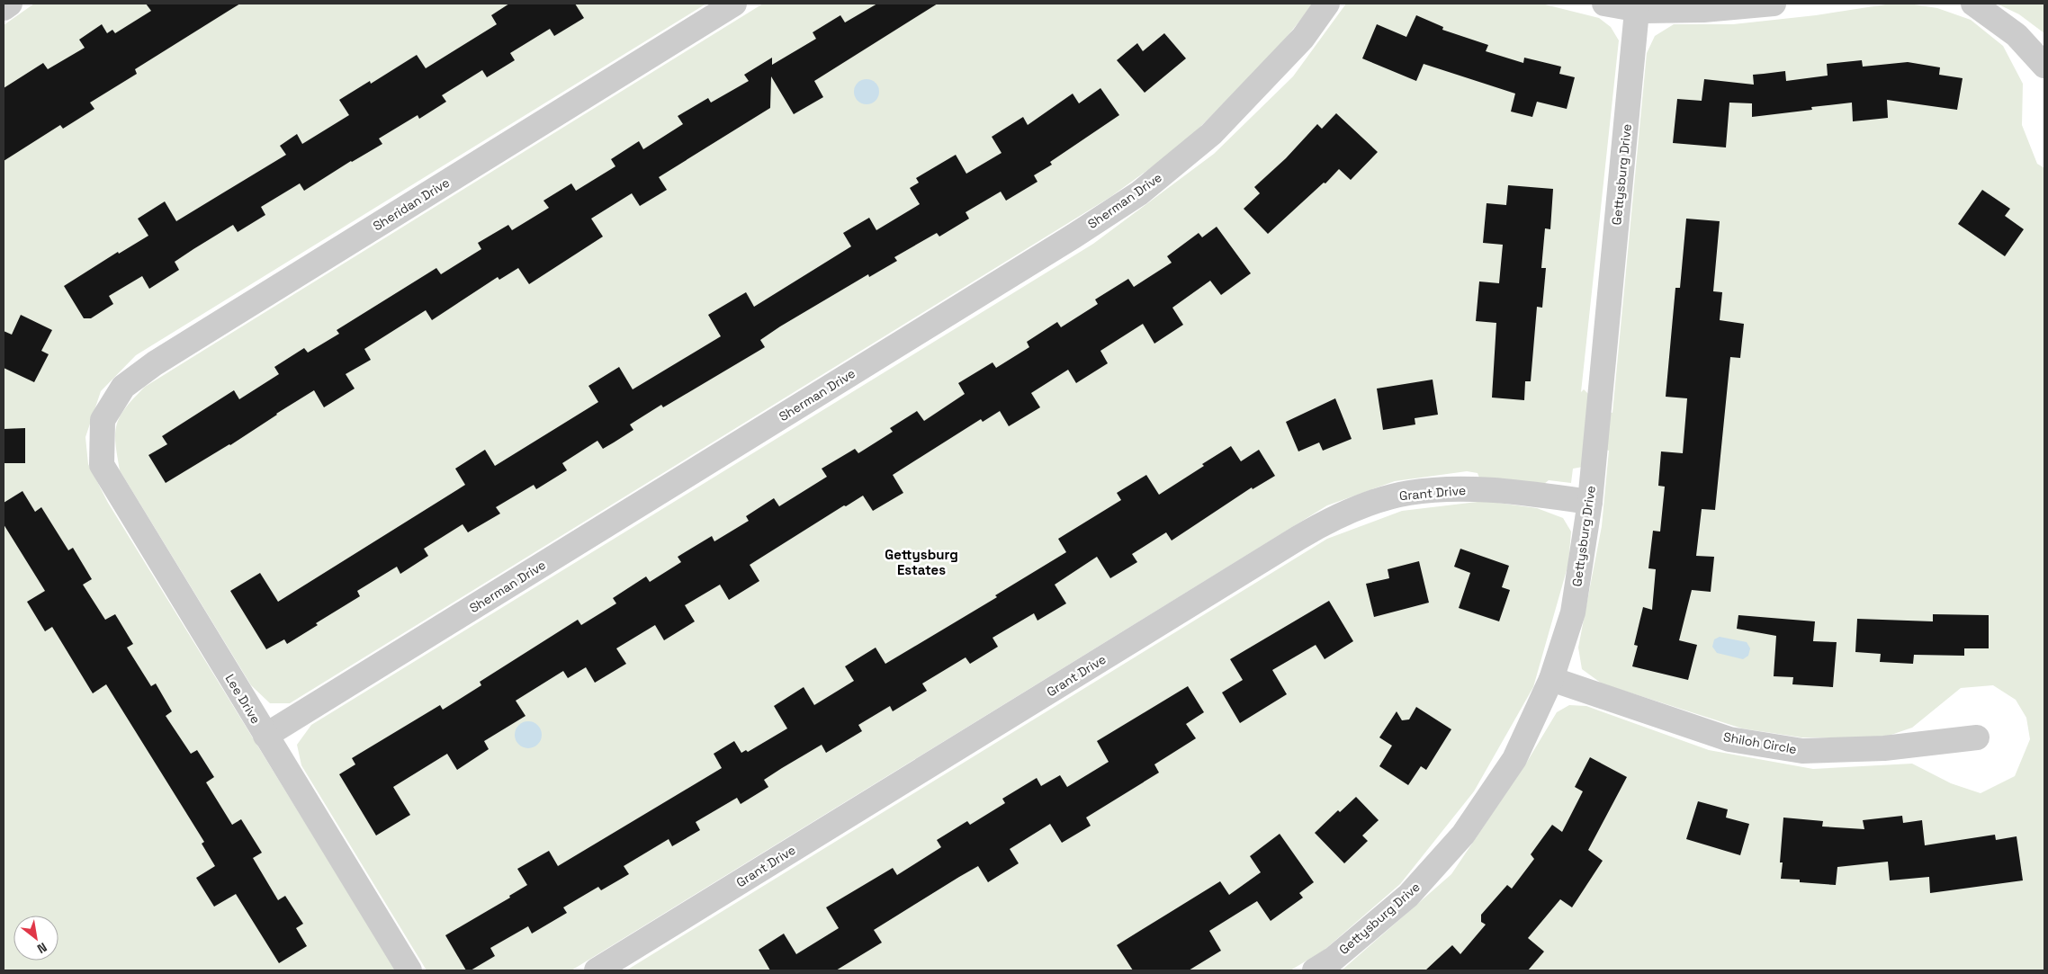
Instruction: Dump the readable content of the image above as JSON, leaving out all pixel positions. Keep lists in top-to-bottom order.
{
  "streets": {
    "street": [
      "Gettysburg Drive",
      "Sherman Drive",
      "Sheridan Drive",
      "Grant Drive",
      "Lee Drive",
      "Shiloh Circle"
    ]
  },
  "crossings": [
    ["Gettysburg Drive", "Grant Drive"],
    ["Gettysburg Drive", "Shiloh Circle"],
    ["Sherman Drive", "Lee Drive"],
    ["Sheridan Drive", "Lee Drive"]
  ],
  "districts": ["Gettysburg Estates"],
  "north": "bottom right"
}
